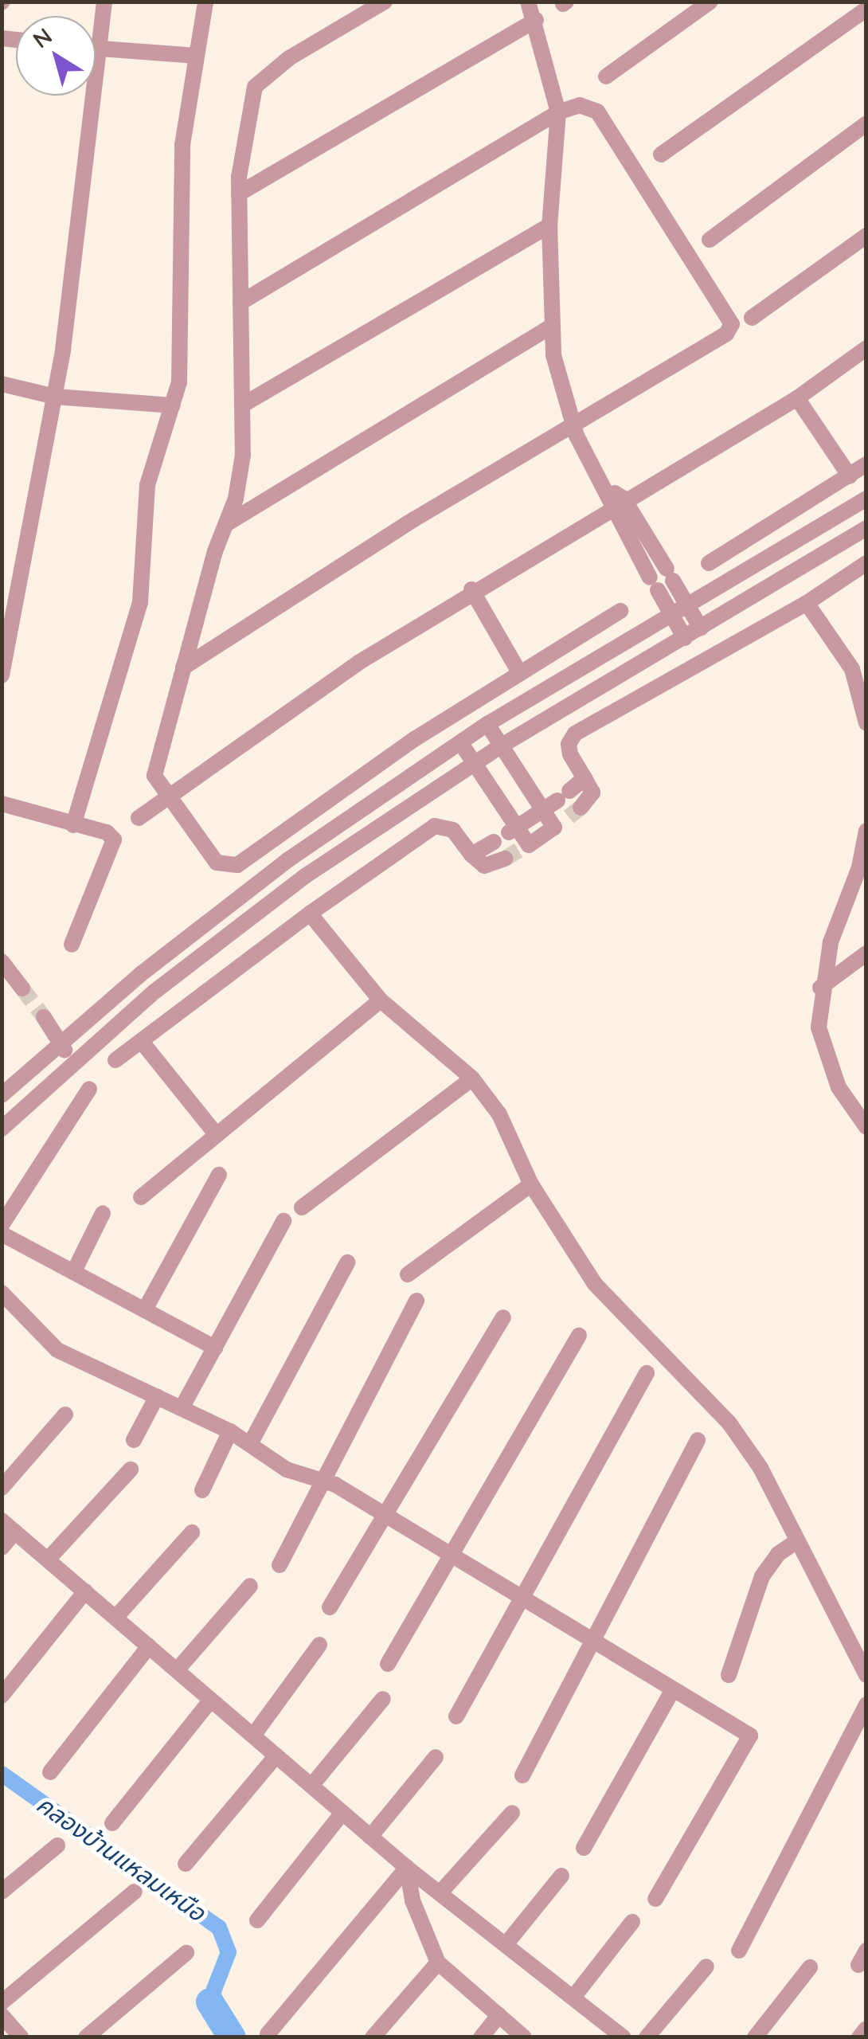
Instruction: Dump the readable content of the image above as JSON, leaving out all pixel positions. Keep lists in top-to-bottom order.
{
  "water": ["คลองบ้านแหลมเหนือ"],
  "north": "top left"
}
